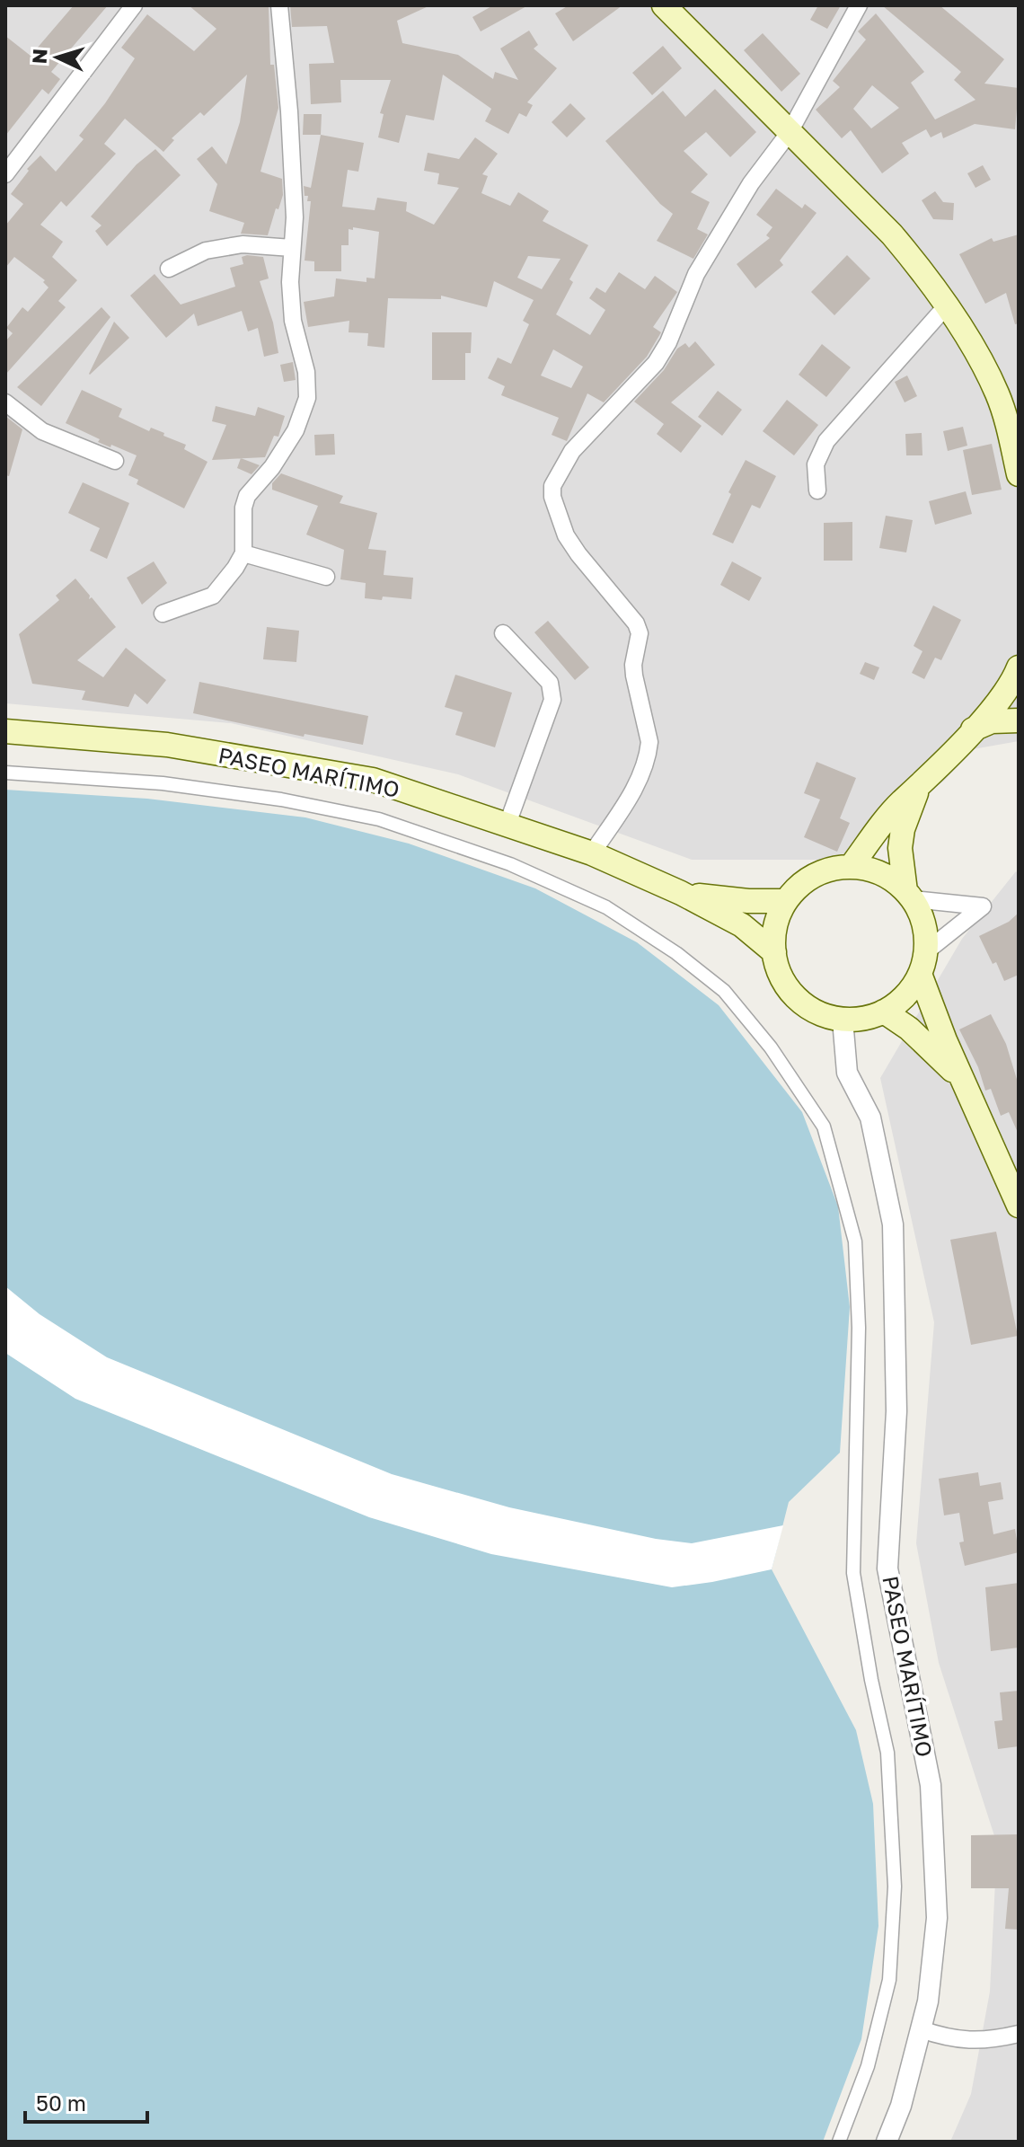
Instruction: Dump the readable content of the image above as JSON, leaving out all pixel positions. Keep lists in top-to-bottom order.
{
  "streets": {
    "main road": ["PASEO MARÍTIMO"]
  },
  "scale_bar": "50 m",
  "north": "left"
}
